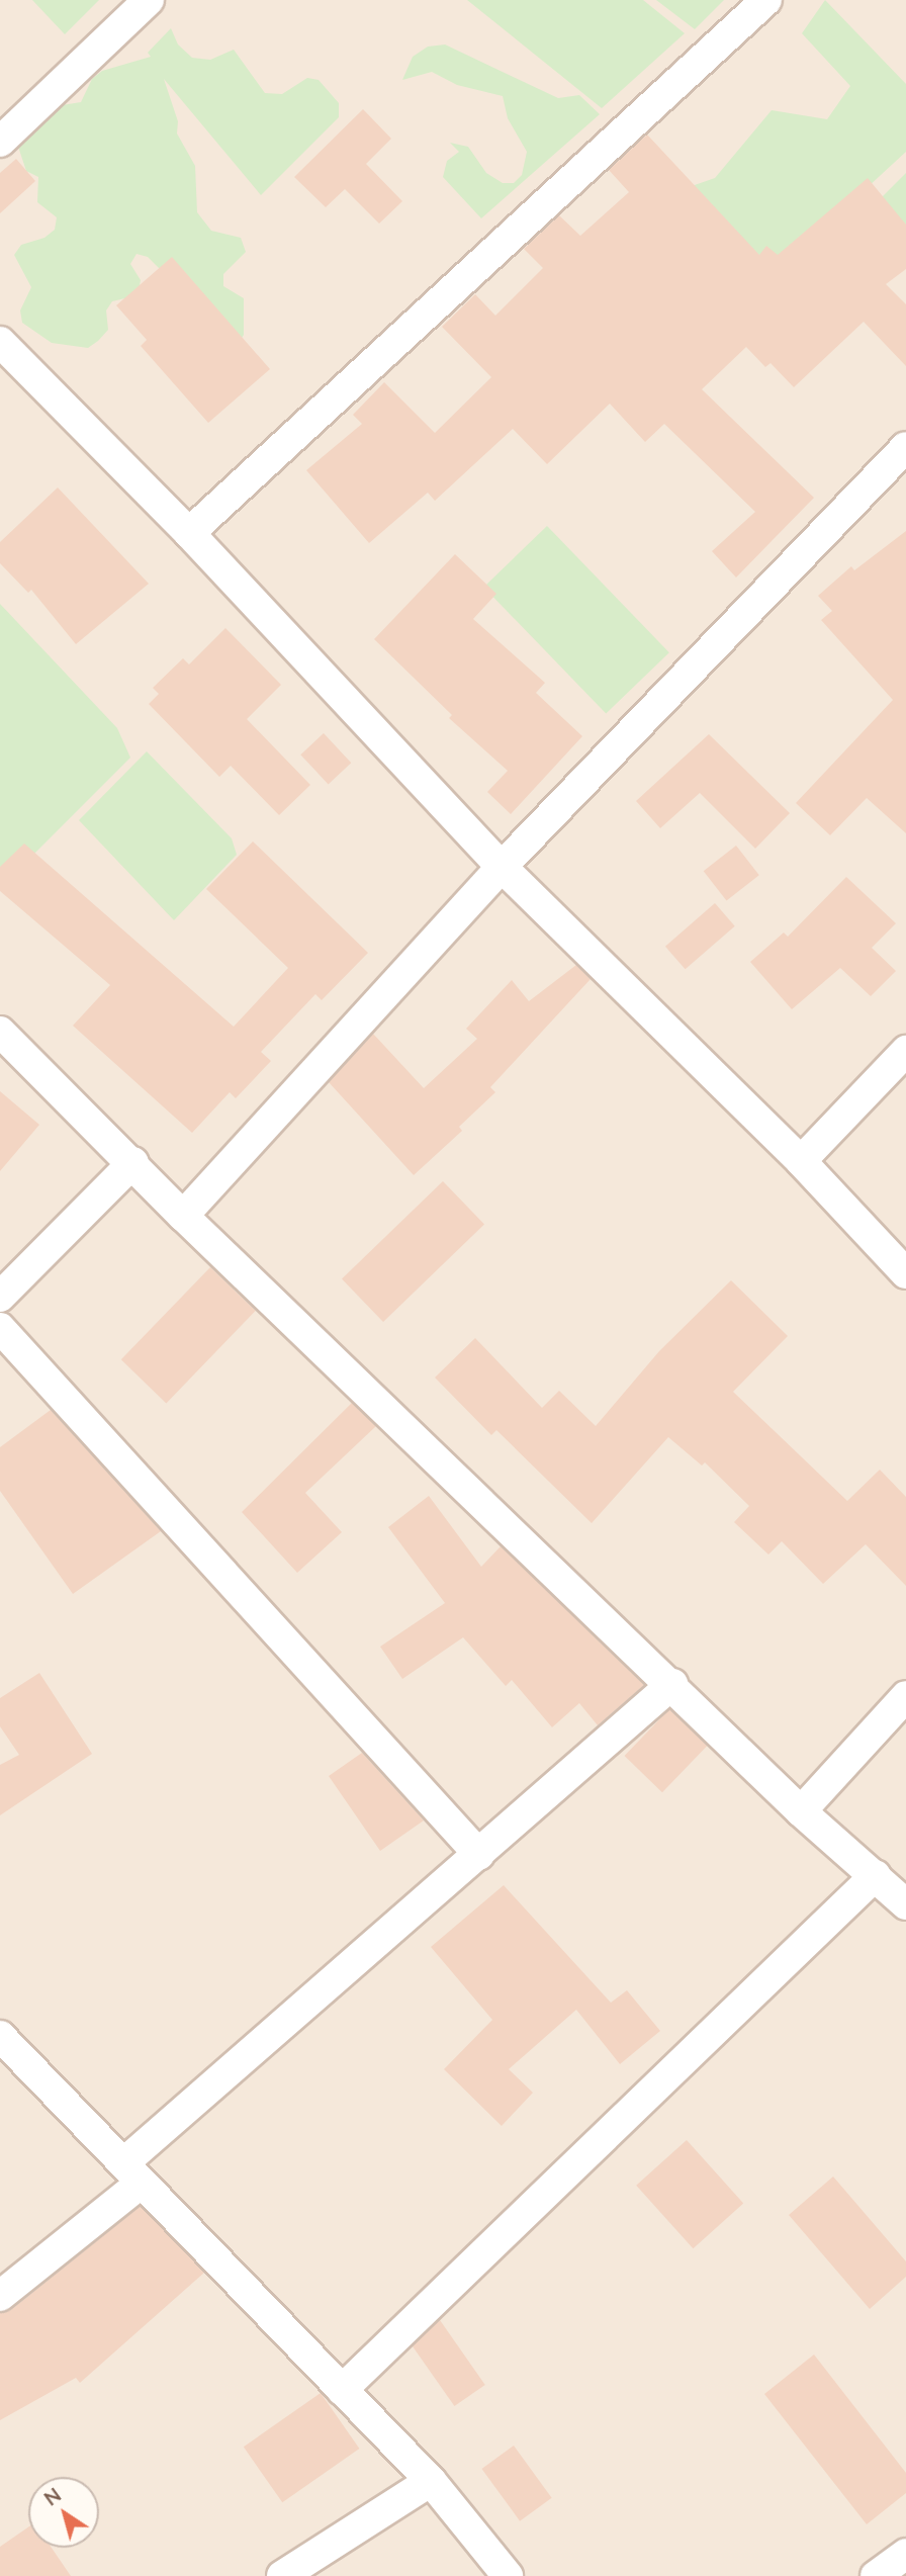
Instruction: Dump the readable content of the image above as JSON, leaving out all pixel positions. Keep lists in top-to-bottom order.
{
  "north": "top left"
}
